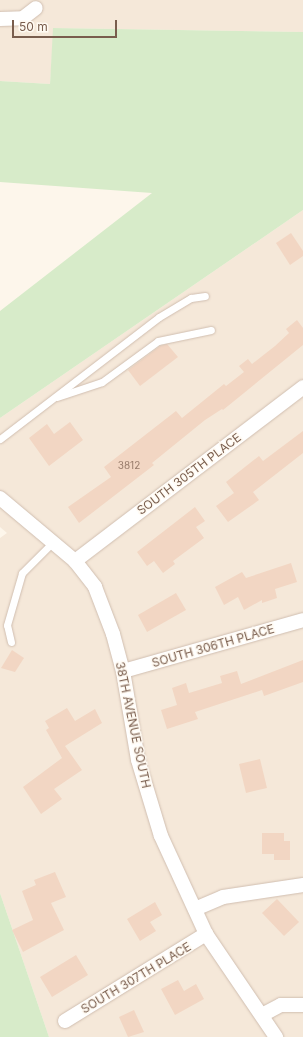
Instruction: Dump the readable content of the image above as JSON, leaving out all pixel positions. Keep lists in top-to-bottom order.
{
  "streets": {
    "street": [
      "SOUTH 305TH PLACE",
      "SOUTH 306TH PLACE",
      "38TH AVENUE SOUTH",
      "SOUTH 307TH PLACE"
    ]
  },
  "crossings": [
    ["SOUTH 305TH PLACE", "38TH AVENUE SOUTH"],
    ["SOUTH 306TH PLACE", "38TH AVENUE SOUTH"],
    ["38TH AVENUE SOUTH", "SOUTH 307TH PLACE"]
  ],
  "house_numbers": ["3812"],
  "scale_bar": "50 m"
}
